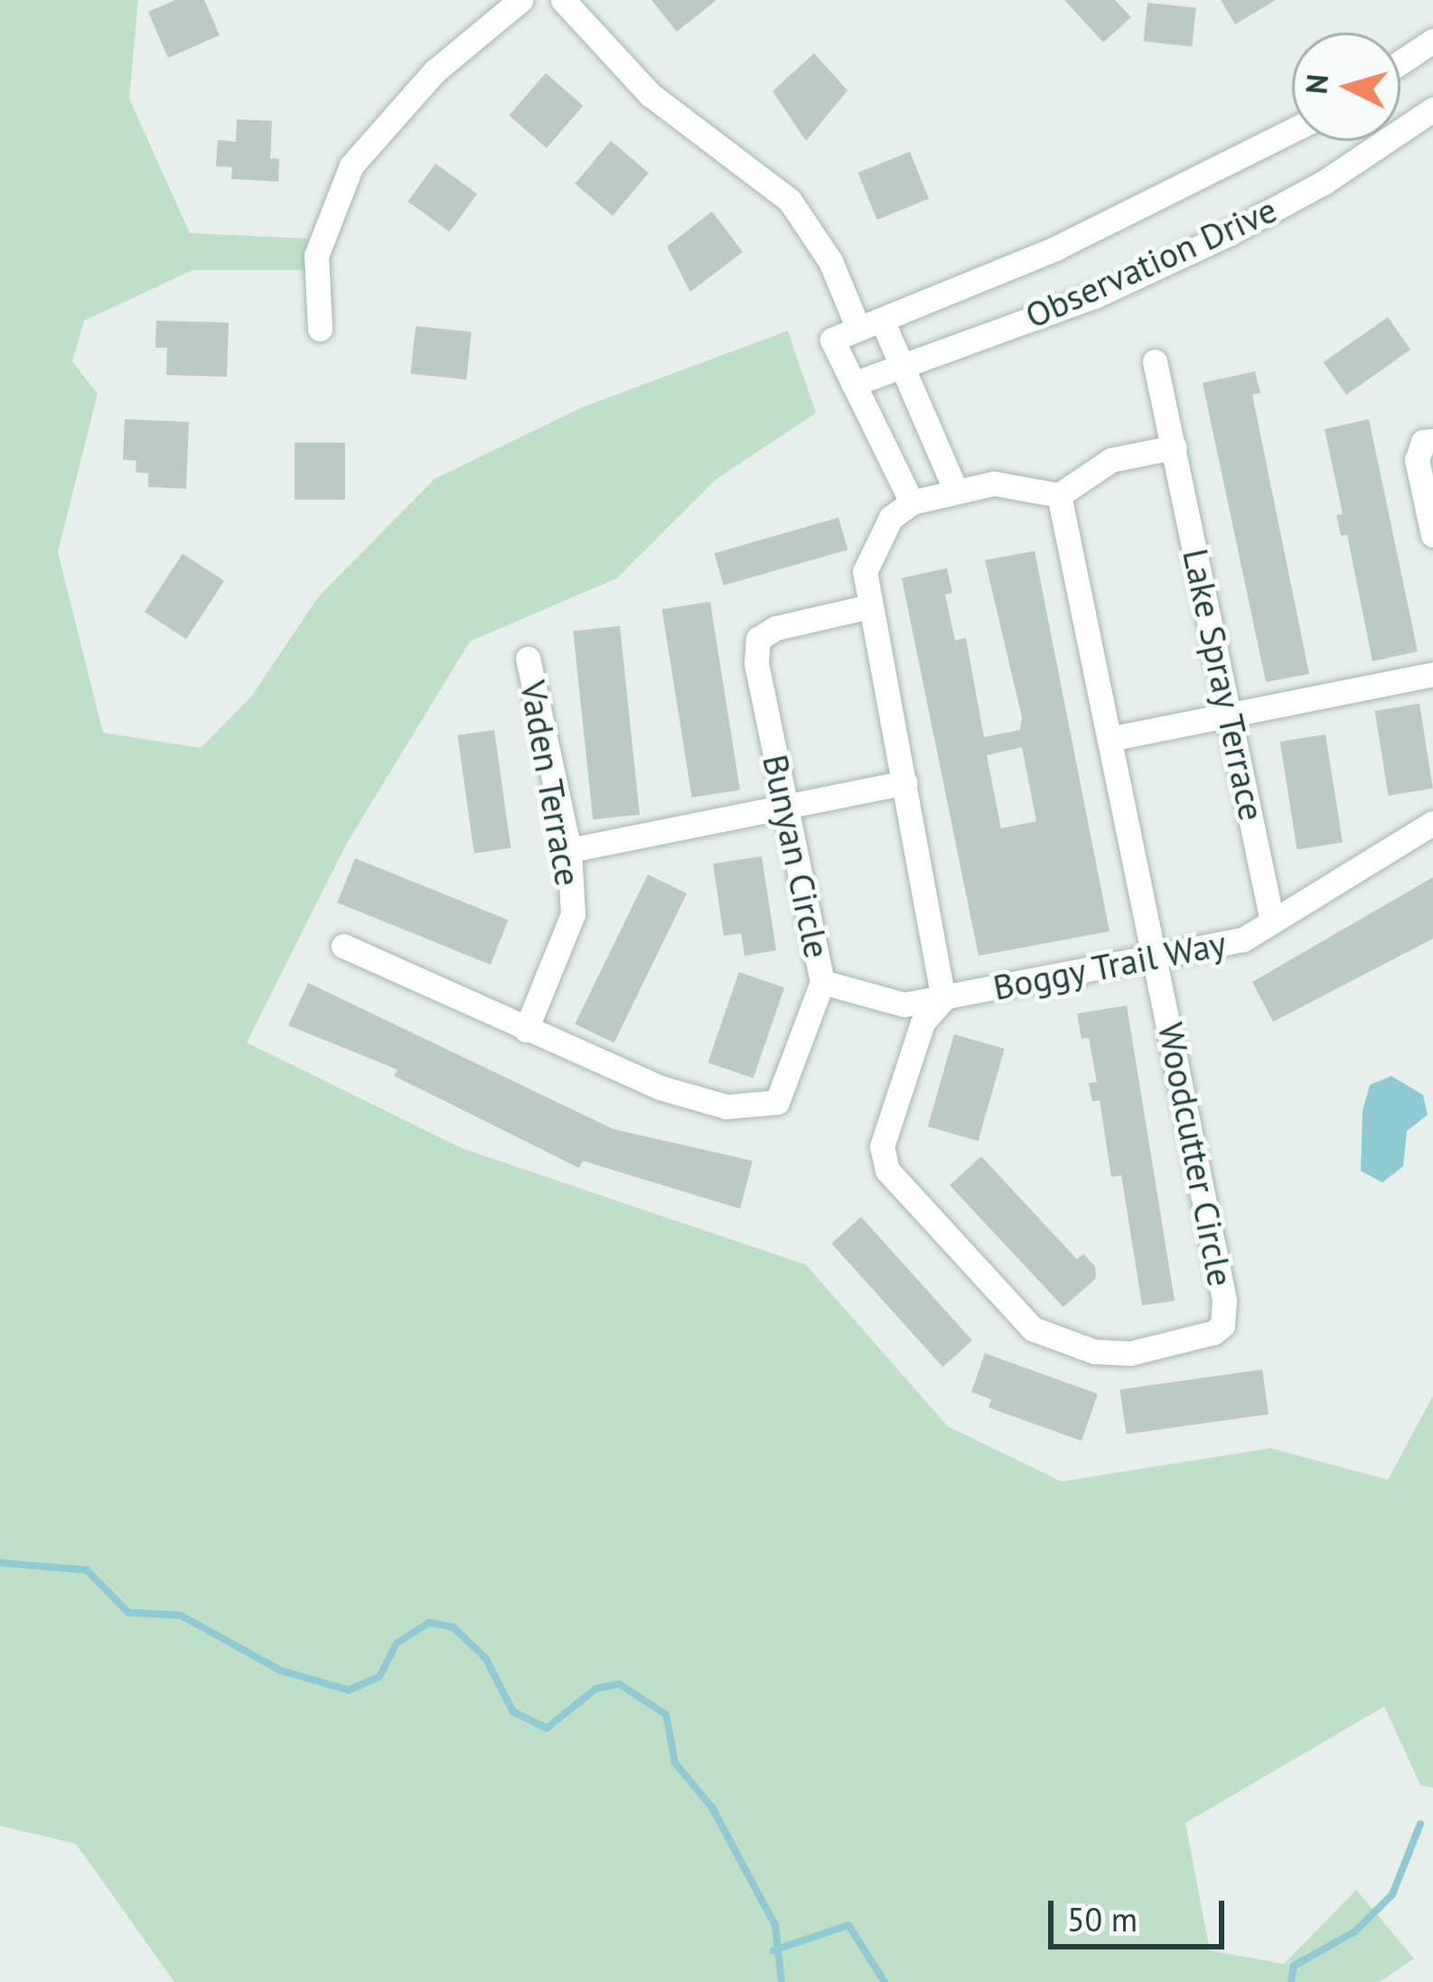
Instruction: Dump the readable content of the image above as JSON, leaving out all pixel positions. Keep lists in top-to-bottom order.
{
  "streets": {
    "street": [
      "Observation Drive",
      "Lake Spray Terrace",
      "Vaden Terrace",
      "Bunyan Circle",
      "Boggy Trail Way",
      "Woodcutter Circle"
    ]
  },
  "crossings": [
    ["Lake Spray Terrace", "Boggy Trail Way"],
    ["Vaden Terrace", "Bunyan Circle"],
    ["Bunyan Circle", "Boggy Trail Way"],
    ["Boggy Trail Way", "Woodcutter Circle"]
  ],
  "scale_bar": "50 m",
  "north": "left"
}
